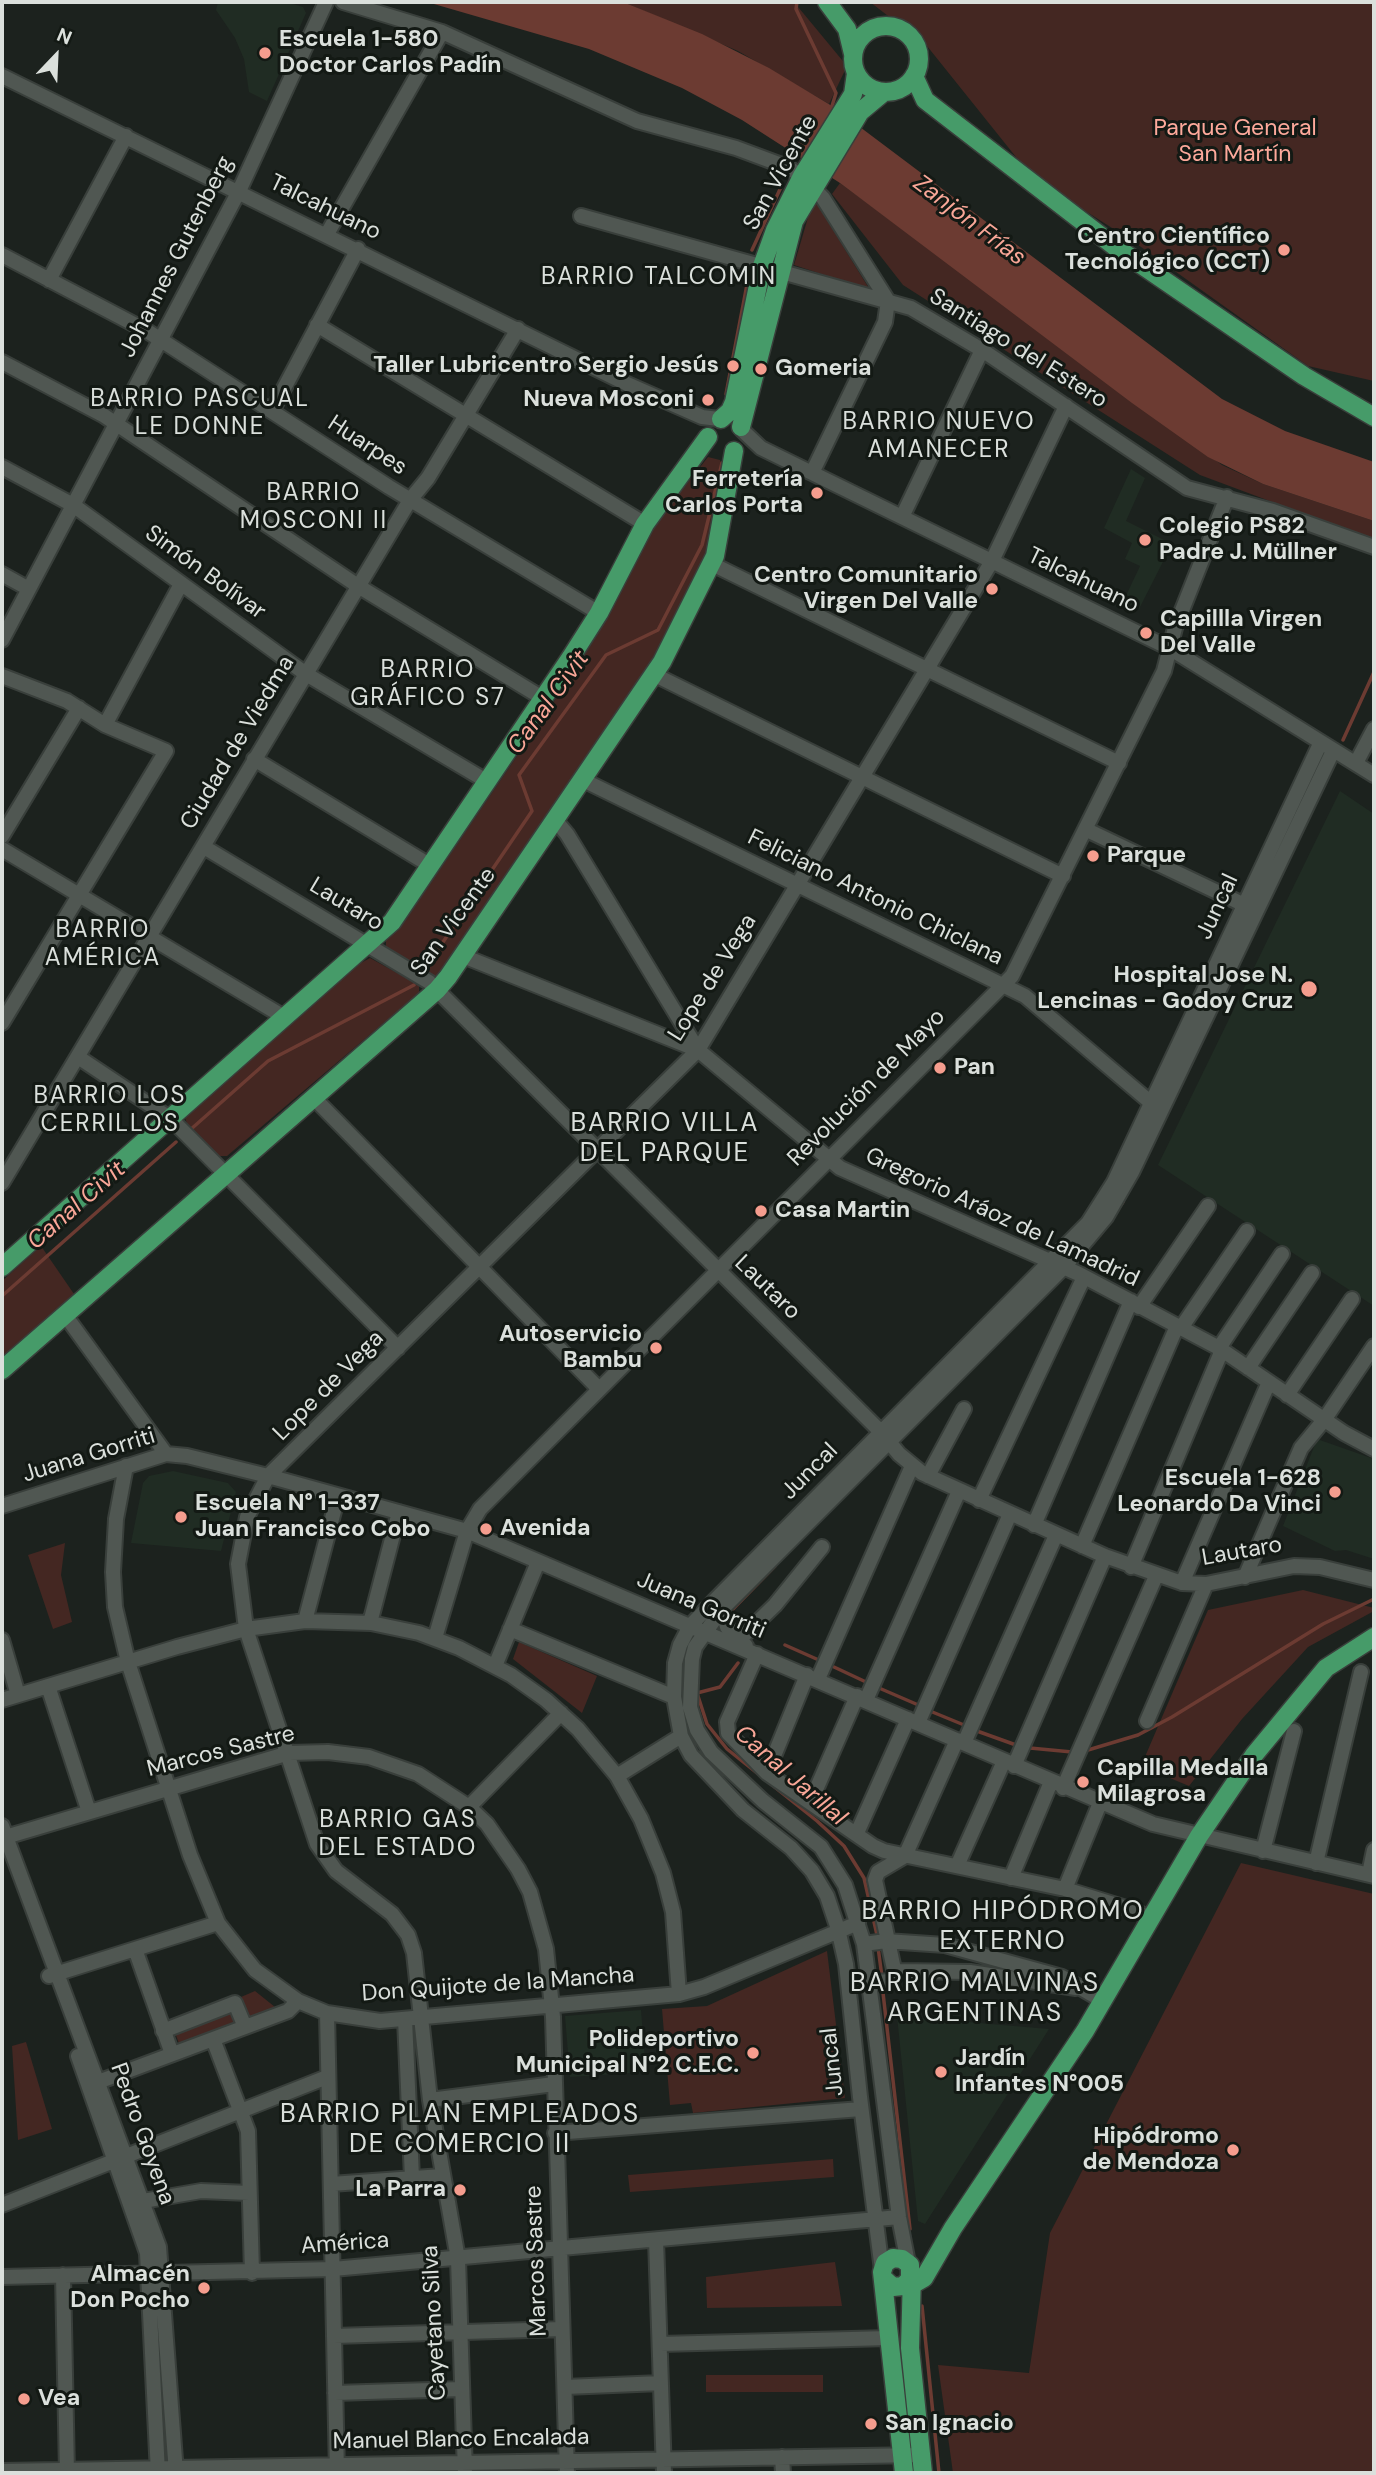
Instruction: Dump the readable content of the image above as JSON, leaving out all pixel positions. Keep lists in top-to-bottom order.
{
  "streets": {
    "main road": ["San Vicente"],
    "street": [
      "Talcahuano",
      "Johannes Gutenberg",
      "Santiago del Estero",
      "Huarpes",
      "Simón Bolívar",
      "Ciudad de Viedma",
      "Feliciano Antonio Chiclana",
      "Lautaro",
      "Juncal",
      "Lope de Vega",
      "Revolución de Mayo",
      "Gregorio Aráoz de Lamadrid",
      "Juana Gorriti",
      "Marcos Sastre",
      "Don Quijote de la Mancha",
      "Pedro Goyena",
      "América",
      "Cayetano Silva",
      "Manuel Blanco Encalada"
    ]
  },
  "crossings": [
    ["San Vicente", "Talcahuano"],
    ["San Vicente", "Santiago del Estero"],
    ["San Vicente", "Huarpes"],
    ["San Vicente", "Simón Bolívar"],
    ["San Vicente", "Feliciano Antonio Chiclana"],
    ["San Vicente", "Lautaro"],
    ["San Vicente", "Gregorio Aráoz de Lamadrid"],
    ["Talcahuano", "Johannes Gutenberg"],
    ["Talcahuano", "Ciudad de Viedma"],
    ["Talcahuano", "Juncal"],
    ["Talcahuano", "Lope de Vega"],
    ["Talcahuano", "Revolución de Mayo"],
    ["Johannes Gutenberg", "Huarpes"],
    ["Johannes Gutenberg", "Simón Bolívar"],
    ["Santiago del Estero", "Lope de Vega"],
    ["Santiago del Estero", "Revolución de Mayo"],
    ["Huarpes", "Ciudad de Viedma"],
    ["Simón Bolívar", "Ciudad de Viedma"],
    ["Ciudad de Viedma", "Lautaro"],
    ["Feliciano Antonio Chiclana", "Juncal"],
    ["Feliciano Antonio Chiclana", "Lope de Vega"],
    ["Feliciano Antonio Chiclana", "Revolución de Mayo"],
    ["Lautaro", "Juncal"],
    ["Lautaro", "Lope de Vega"],
    ["Lautaro", "Revolución de Mayo"],
    ["Juncal", "Gregorio Aráoz de Lamadrid"],
    ["Juncal", "Juana Gorriti"],
    ["Juncal", "Don Quijote de la Mancha"],
    ["Juncal", "América"],
    ["Lope de Vega", "Gregorio Aráoz de Lamadrid"],
    ["Lope de Vega", "Juana Gorriti"],
    ["Lope de Vega", "Cayetano Silva"],
    ["Revolución de Mayo", "Gregorio Aráoz de Lamadrid"],
    ["Revolución de Mayo", "Juana Gorriti"],
    ["Juana Gorriti", "Don Quijote de la Mancha"],
    ["Juana Gorriti", "Cayetano Silva"],
    ["Marcos Sastre", "Don Quijote de la Mancha"],
    ["Marcos Sastre", "Pedro Goyena"],
    ["Marcos Sastre", "América"],
    ["Marcos Sastre", "Cayetano Silva"],
    ["Marcos Sastre", "Manuel Blanco Encalada"],
    ["Don Quijote de la Mancha", "Cayetano Silva"],
    ["Pedro Goyena", "América"],
    ["Pedro Goyena", "Manuel Blanco Encalada"],
    ["América", "Cayetano Silva"],
    ["Cayetano Silva", "Manuel Blanco Encalada"]
  ],
  "districts": [
    "BARRIO TALCOMIN",
    "BARRIO PASCUAL LE DONNE",
    "BARRIO NUEVO AMANECER",
    "BARRIO MOSCONI II",
    "BARRIO GRÁFICO S7",
    "BARRIO AMÉRICA",
    "BARRIO LOS CERRILLOS",
    "BARRIO VILLA DEL PARQUE",
    "BARRIO GAS DEL ESTADO",
    "BARRIO HIPÓDROMO EXTERNO",
    "BARRIO MALVINAS ARGENTINAS",
    "BARRIO PLAN EMPLEADOS DE COMERCIO II"
  ],
  "water": ["Zanjón Frías", "Canal Civit", "Canal Jarillal"],
  "parks": ["Parque General San Martín"],
  "places": [
    "Escuela 1-580 Doctor Carlos Padín",
    "Centro Científico Tecnológico (CCT)",
    "Taller Lubricentro Sergio Jesús",
    "Gomeria",
    "Nueva Mosconi",
    "Ferretería Carlos Porta",
    "Colegio PS82 Padre J. Müllner",
    "Centro Comunitario Virgen Del Valle",
    "Capillla Virgen Del Valle",
    "Parque",
    "Hospital Jose N. Lencinas - Godoy Cruz",
    "Pan",
    "Casa Martin",
    "Autoservicio Bambu",
    "Escuela 1-628 Leonardo Da Vinci",
    "Escuela N° 1-337 Juan Francisco Cobo",
    "Avenida",
    "Capilla Medalla Milagrosa",
    "Polideportivo Municipal N°2 C.E.C.",
    "Jardín Infantes N°005",
    "Hipódromo de Mendoza",
    "La Parra",
    "Almacén Don Pocho",
    "Vea",
    "San Ignacio"
  ],
  "north": "top right"
}
